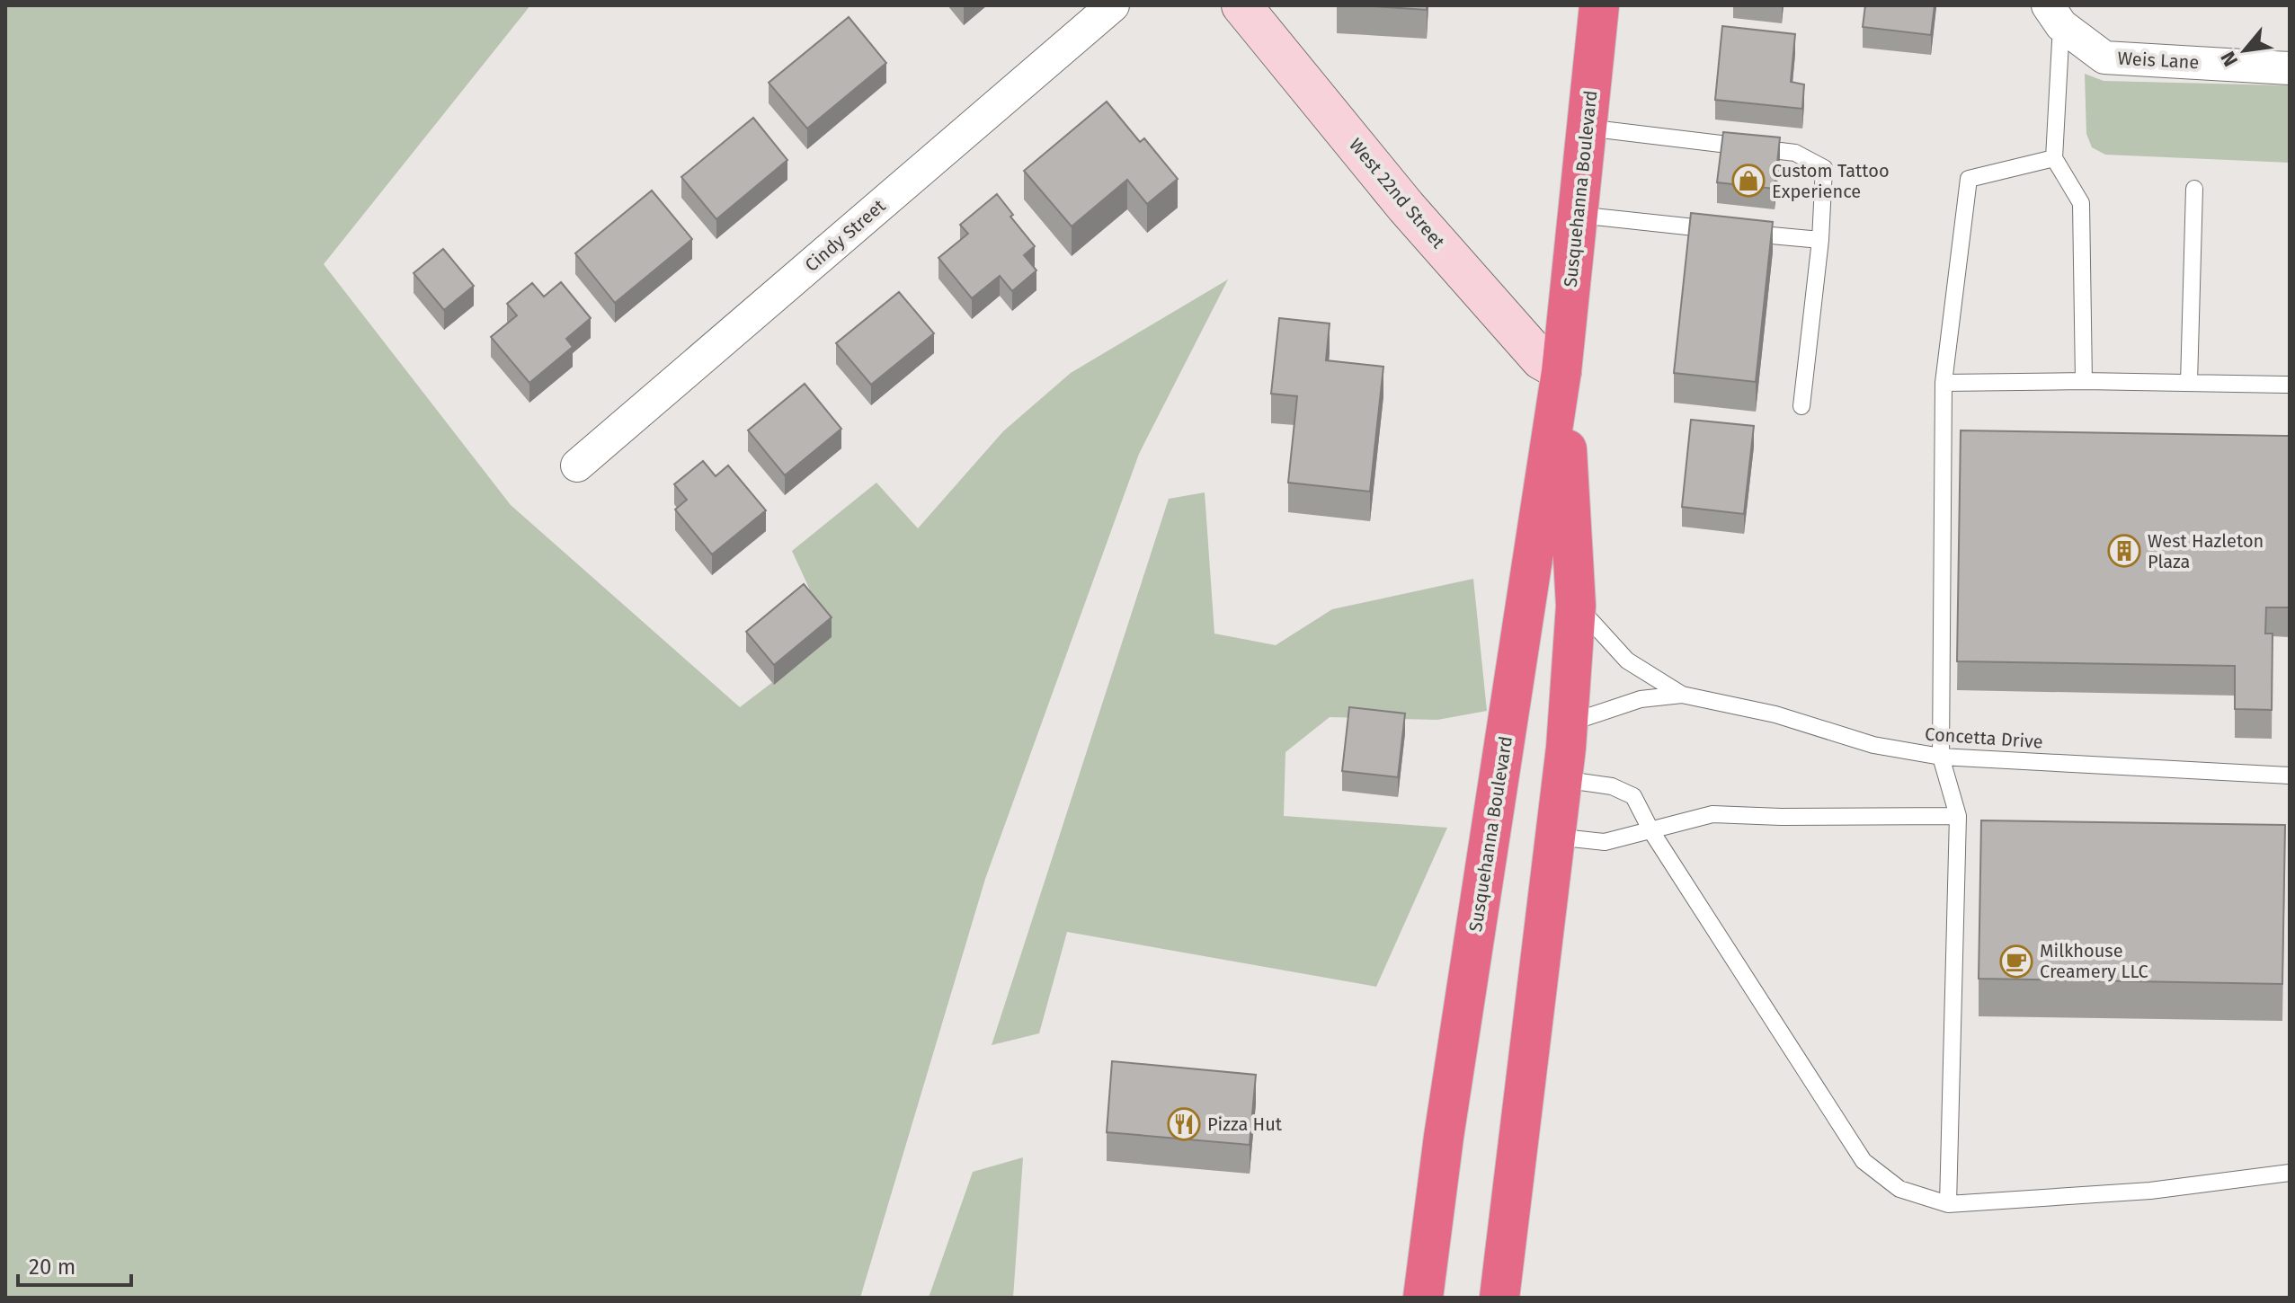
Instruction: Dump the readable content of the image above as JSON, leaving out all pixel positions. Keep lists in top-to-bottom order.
{
  "streets": {
    "highway": ["Susquehanna Boulevard"],
    "street": ["Weis Lane", "West 22nd Street", "Cindy Street"],
    "lane": ["Concetta Drive"]
  },
  "crossings": [
    ["Susquehanna Boulevard", "West 22nd Street"],
    ["Susquehanna Boulevard", "Concetta Drive"]
  ],
  "places": {
    "shop": ["Custom Tattoo Experience"],
    "building": ["West Hazleton Plaza"],
    "cafe": ["Milkhouse Creamery LLC"],
    "restaurant": ["Pizza Hut"]
  },
  "scale_bar": "20 m",
  "north": "bottom left"
}
